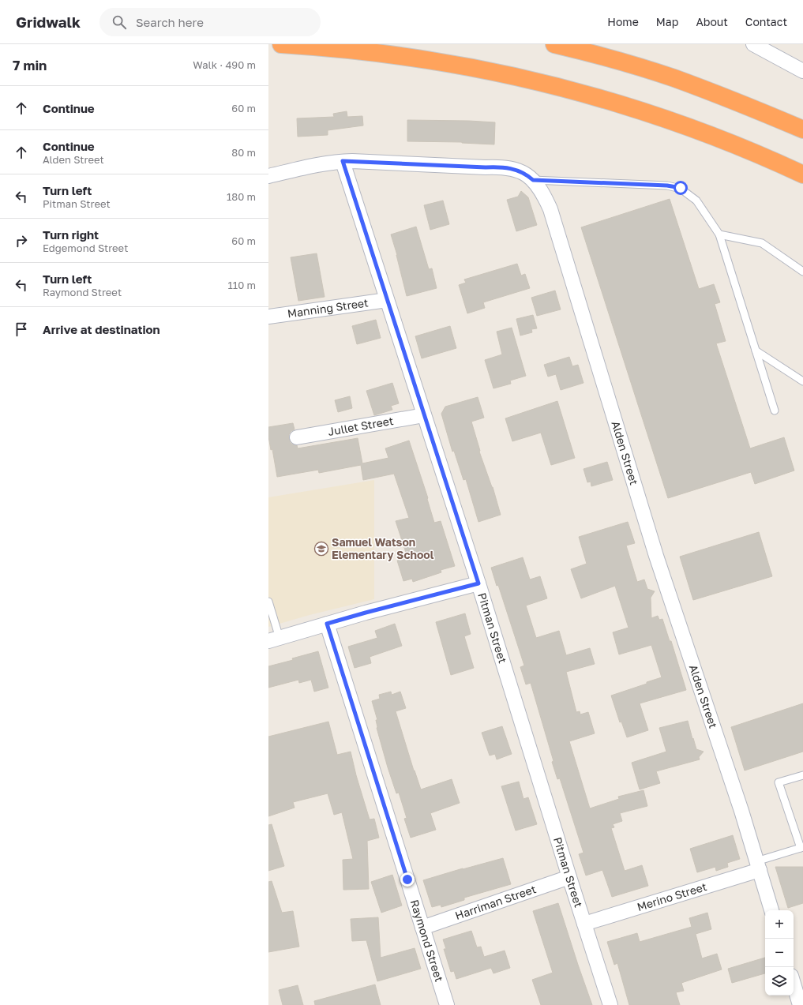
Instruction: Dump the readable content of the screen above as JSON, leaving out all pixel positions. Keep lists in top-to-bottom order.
{
  "streets": {
    "street": [
      "Manning Street",
      "Jullet Street",
      "Alden Street",
      "Pitman Street",
      "Merino Street",
      "Harriman Street",
      "Raymond Street"
    ]
  },
  "crossings": [
    ["Manning Street", "Pitman Street"],
    ["Jullet Street", "Pitman Street"],
    ["Alden Street", "Pitman Street"],
    ["Alden Street", "Merino Street"],
    ["Pitman Street", "Merino Street"],
    ["Pitman Street", "Harriman Street"],
    ["Harriman Street", "Raymond Street"]
  ],
  "places": {
    "school or university": ["Samuel Watson Elementary School"]
  },
  "page": {
    "header": "Gridwalk",
    "search": "Search here",
    "nav": [
      "Home",
      "Map",
      "About",
      "Contact"
    ],
    "heading": ["7 min", "Walk · 490 m"],
    "list": [
      ["Continue", "60 m"],
      ["Continue", "Alden Street", "80 m"],
      ["Turn left", "Pitman Street", "180 m"],
      ["Turn right", "Edgemond Street", "60 m"],
      ["Turn left", "Raymond Street", "110 m"],
      "Arrive at destination"
    ],
    "map_buttons": ["+", "−"]
  }
}
